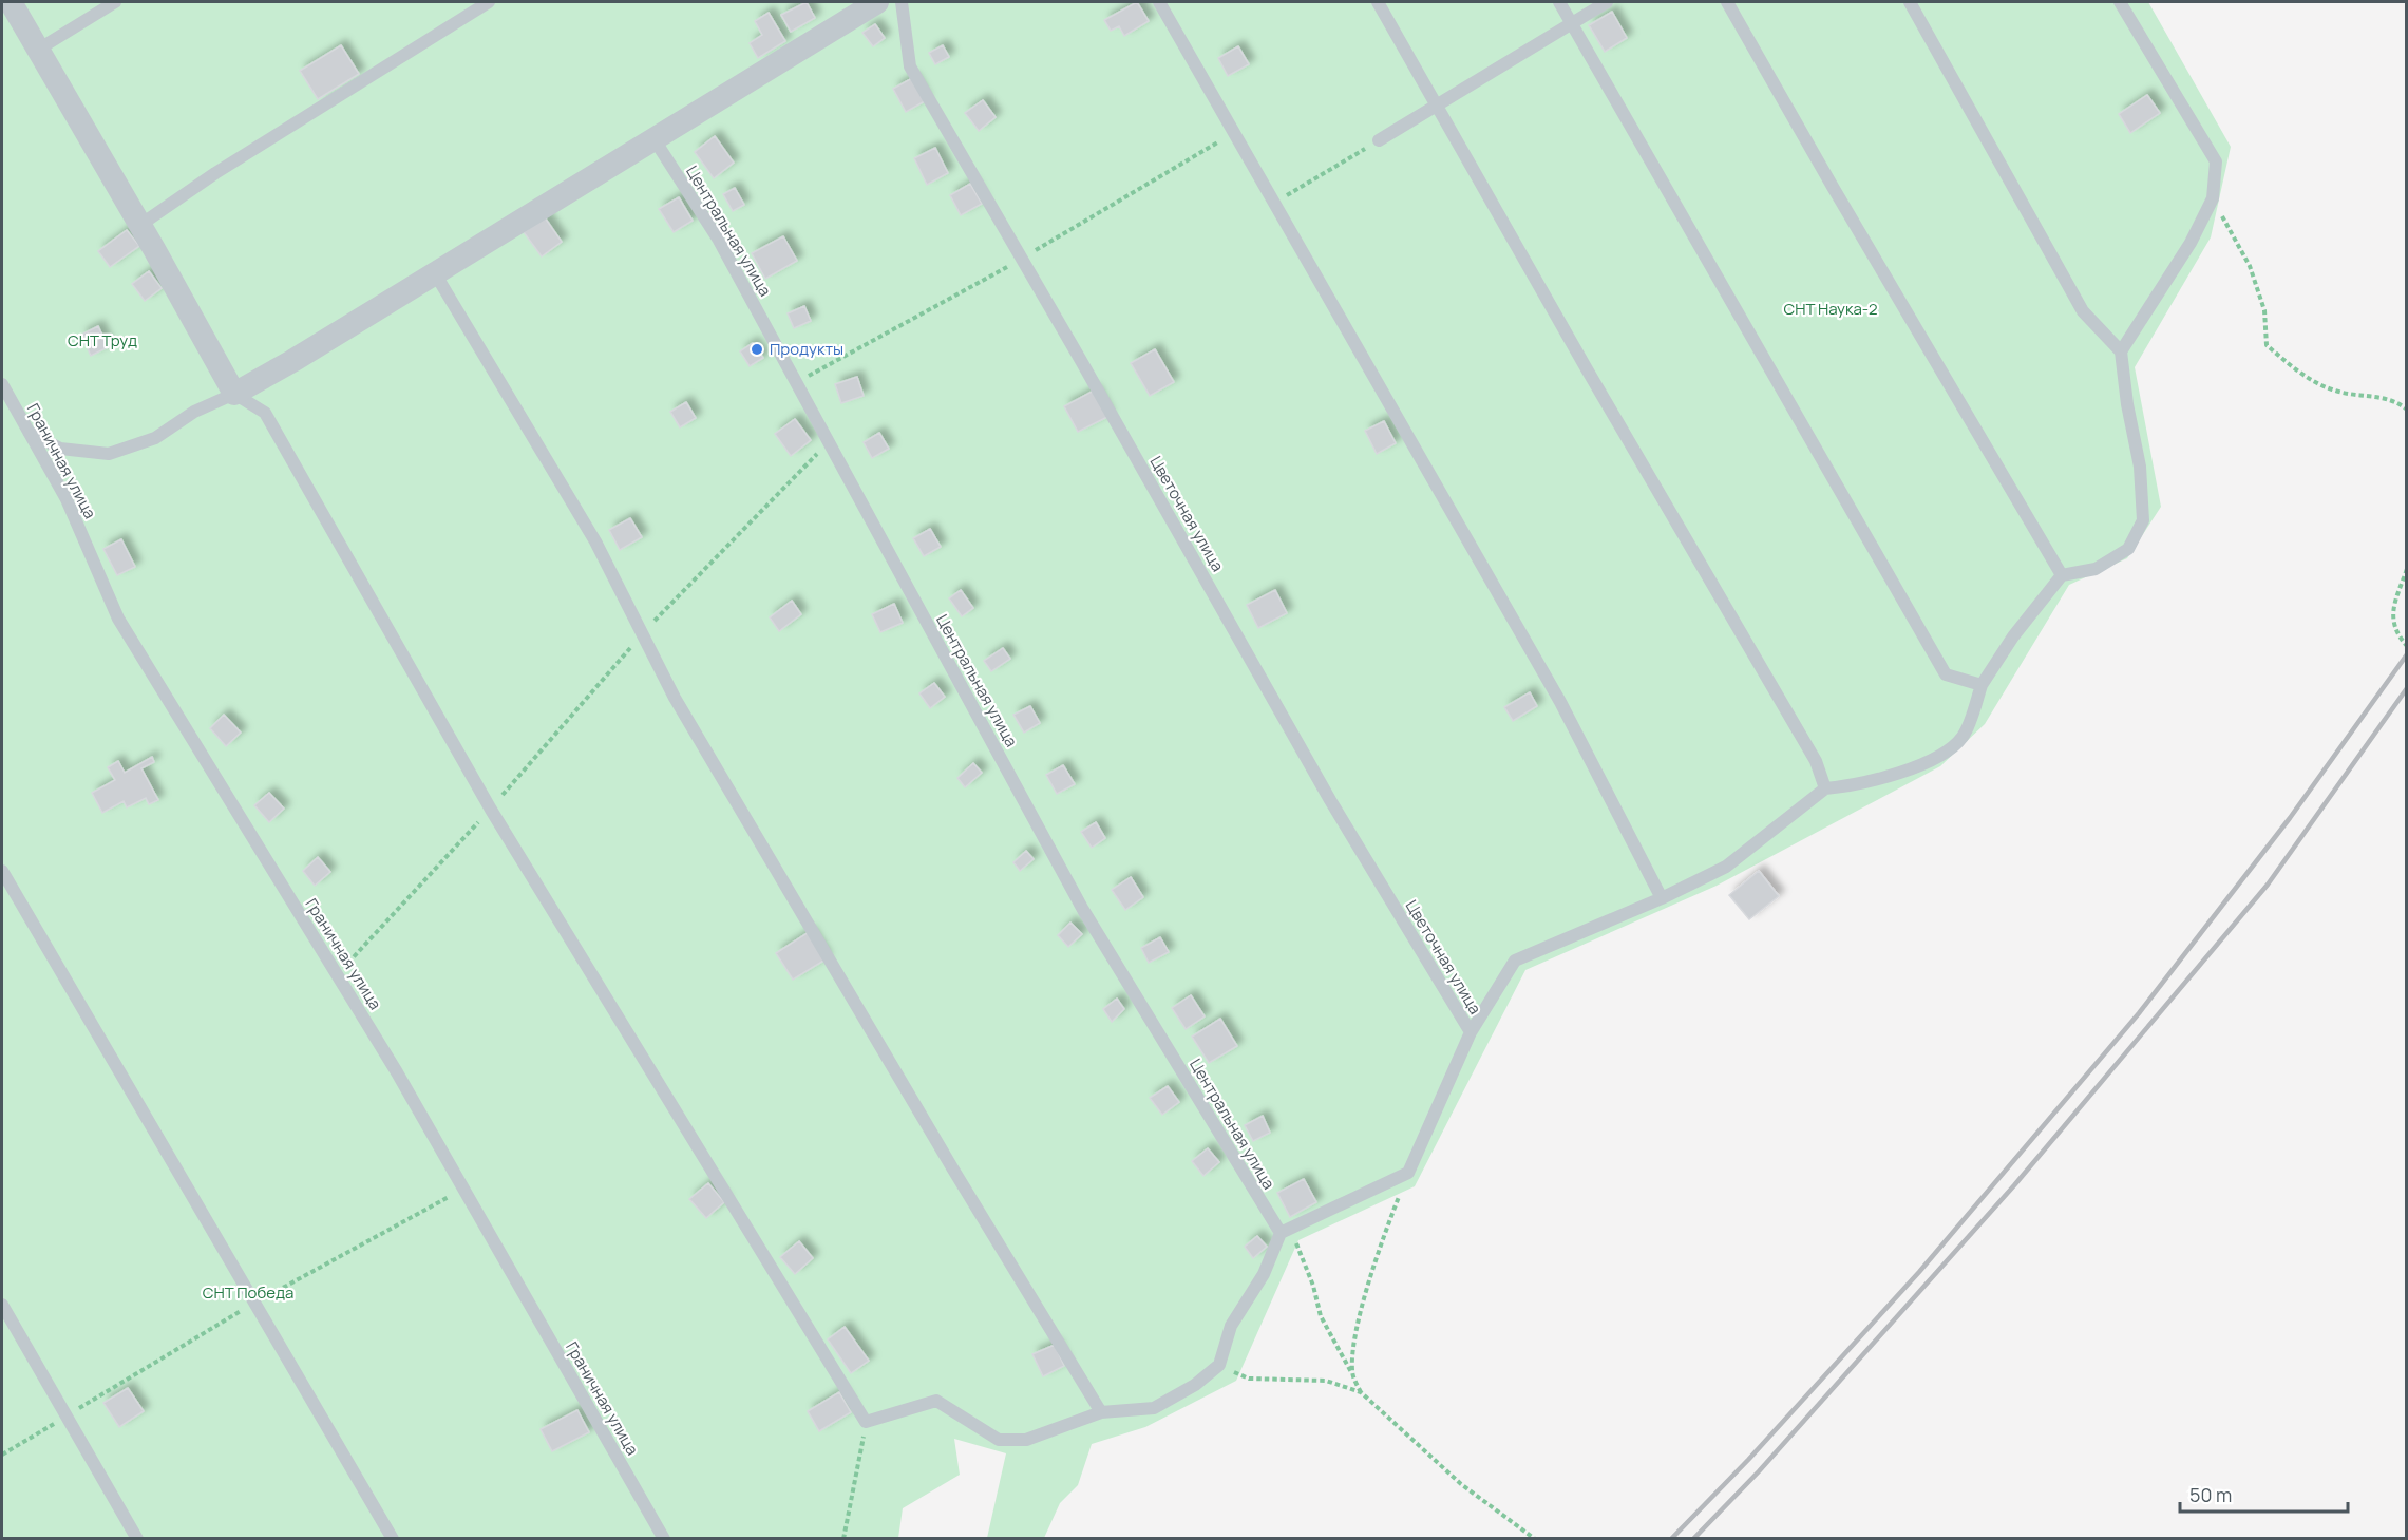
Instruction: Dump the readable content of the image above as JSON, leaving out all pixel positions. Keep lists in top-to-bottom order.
{
  "streets": {
    "lane": ["Центральная улица", "Граничная улица", "Цветочная улица"]
  },
  "parks": ["СНТ Наука-2", "СНТ Труд", "СНТ Победа"],
  "places": ["Продукты"],
  "scale_bar": "50 m"
}
